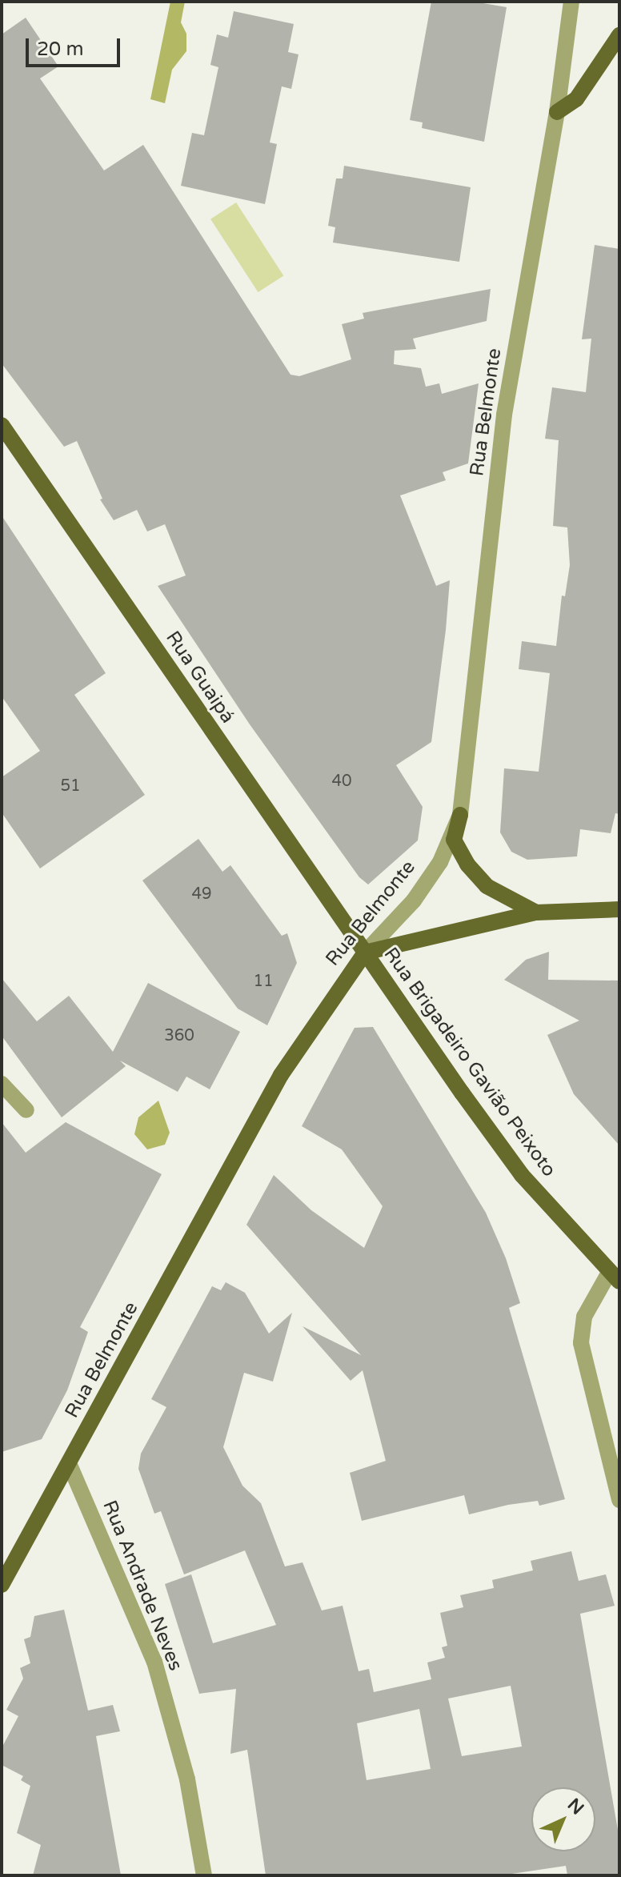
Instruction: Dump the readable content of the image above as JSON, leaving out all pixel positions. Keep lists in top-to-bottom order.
{
  "streets": {
    "main road": ["Rua Belmonte", "Rua Guaipá", "Rua Brigadeiro Gavião Peixoto"],
    "street": ["Rua Andrade Neves"]
  },
  "crossings": [
    ["Rua Belmonte", "Rua Guaipá"],
    ["Rua Belmonte", "Rua Brigadeiro Gavião Peixoto"],
    ["Rua Belmonte", "Rua Andrade Neves"],
    ["Rua Guaipá", "Rua Brigadeiro Gavião Peixoto"]
  ],
  "house_numbers": [
    "40",
    "51",
    "49",
    "11",
    "360"
  ],
  "scale_bar": "20 m",
  "north": "top right"
}
